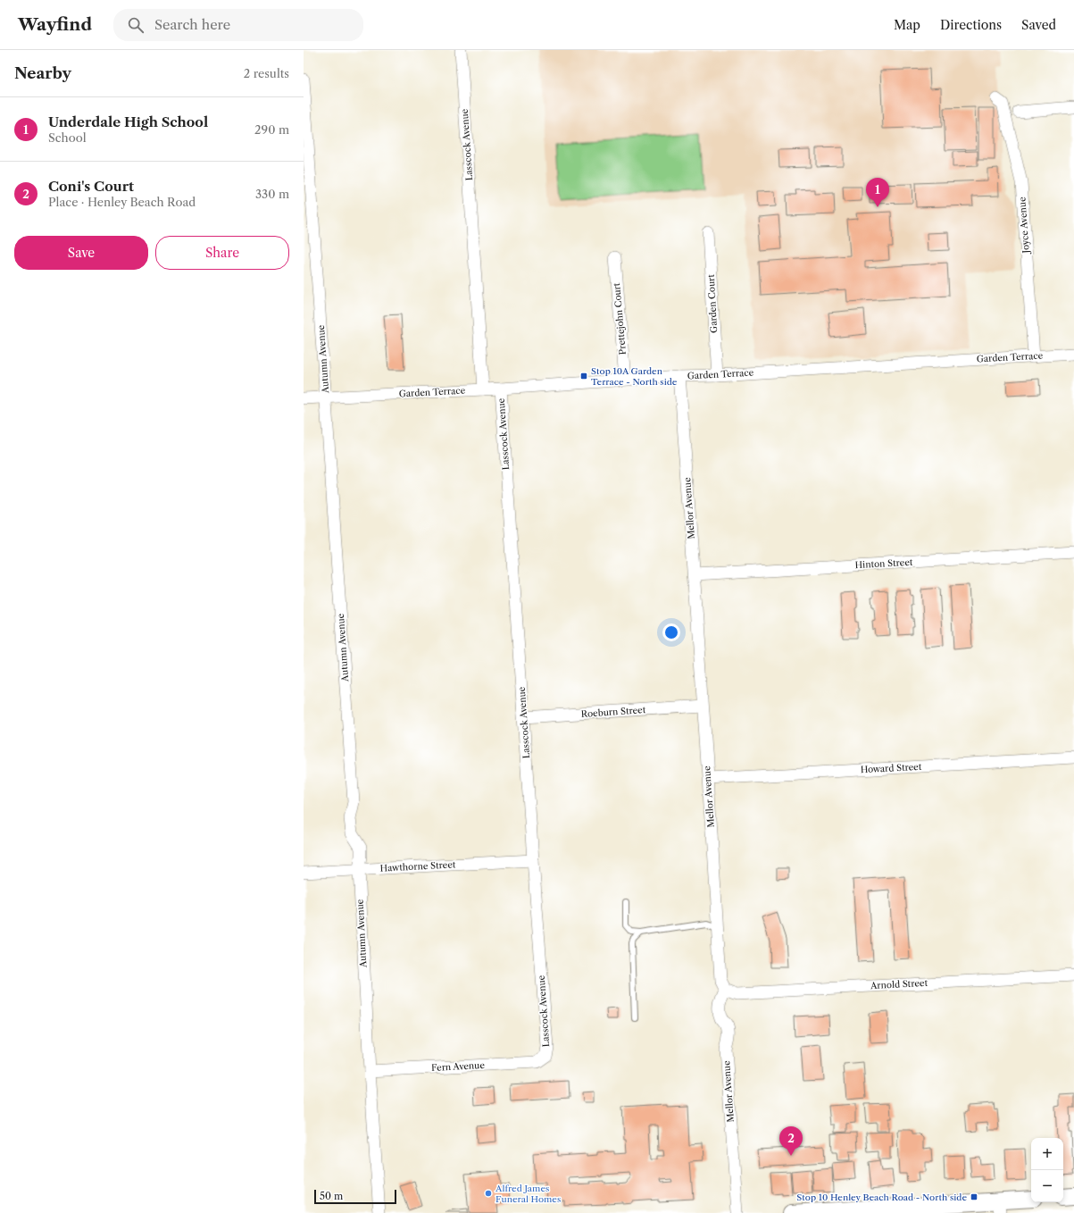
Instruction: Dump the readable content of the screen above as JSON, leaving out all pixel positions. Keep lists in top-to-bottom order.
{
  "streets": {
    "street": [
      "Lasscock Avenue",
      "Joyce Avenue",
      "Garden Court",
      "Prettejohn Court",
      "Garden Terrace",
      "Autumn Avenue",
      "Mellor Avenue",
      "Hinton Street",
      "Roeburn Street",
      "Howard Street",
      "Hawthorne Street",
      "Arnold Street",
      "Fern Avenue"
    ]
  },
  "crossings": [
    ["Lasscock Avenue", "Garden Terrace"],
    ["Lasscock Avenue", "Roeburn Street"],
    ["Lasscock Avenue", "Hawthorne Street"],
    ["Lasscock Avenue", "Fern Avenue"],
    ["Joyce Avenue", "Garden Terrace"],
    ["Garden Court", "Garden Terrace"],
    ["Prettejohn Court", "Garden Terrace"],
    ["Garden Terrace", "Autumn Avenue"],
    ["Garden Terrace", "Mellor Avenue"],
    ["Autumn Avenue", "Hawthorne Street"],
    ["Autumn Avenue", "Fern Avenue"],
    ["Mellor Avenue", "Hinton Street"],
    ["Mellor Avenue", "Roeburn Street"],
    ["Mellor Avenue", "Howard Street"],
    ["Mellor Avenue", "Arnold Street"]
  ],
  "places": {
    "transit": ["Stop 10A Garden Terrace - North side", "Stop 10 Henley Beach Road - North side"],
    "other": ["Alfred James Funeral Homes"]
  },
  "scale_bar": "50 m",
  "page": {
    "header": "Wayfind",
    "search": "Search here",
    "nav": ["Map", "Directions", "Saved"],
    "heading": ["Nearby", "2 results"],
    "list": [
      {
        "mark": "1",
        "name": "Underdale High School",
        "note": "School",
        "value": "290 m"
      },
      {
        "mark": "2",
        "name": "Coni's Court",
        "note": "Place · Henley Beach Road",
        "value": "330 m"
      }
    ],
    "pins": ["1", "2"],
    "buttons": ["Save", "Share"],
    "map_buttons": ["+", "−"],
    "scale": "50 m"
  }
}
